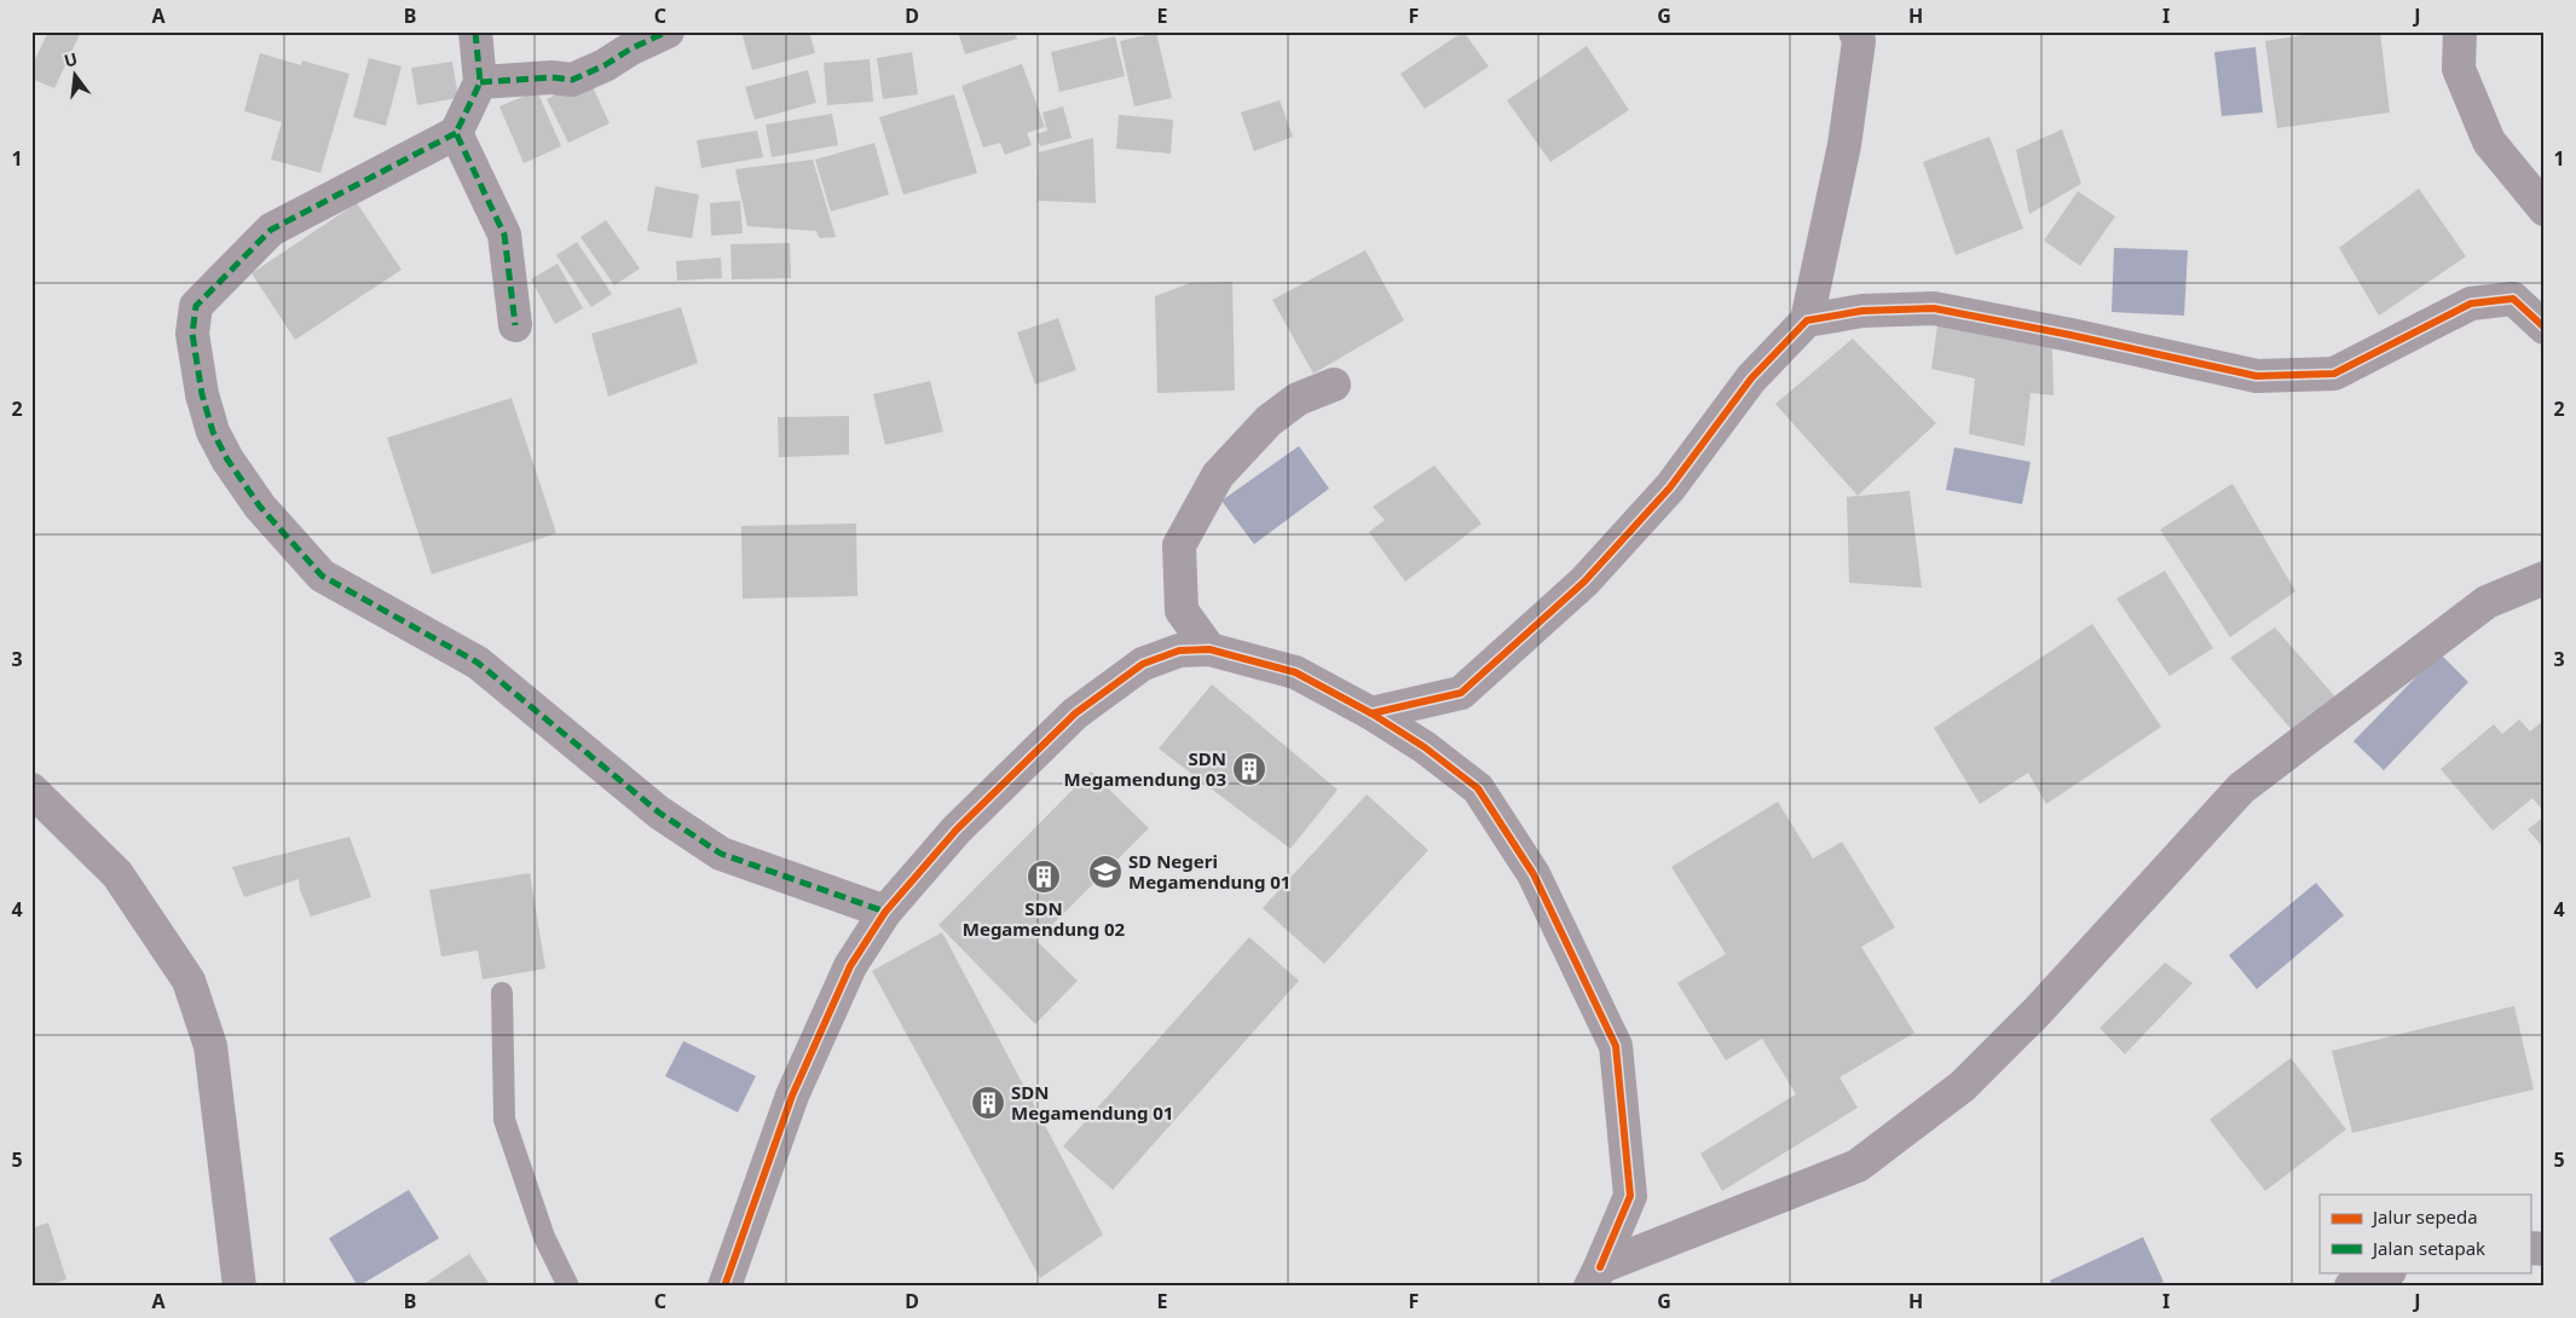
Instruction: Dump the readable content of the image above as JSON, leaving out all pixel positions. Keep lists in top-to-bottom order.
{
  "places": {
    "building": ["SDN Megamendung 03", "SDN Megamendung 02", "SDN Megamendung 01"],
    "school or university": ["SD Negeri Megamendung 01"]
  },
  "legend": ["Jalur sepeda", "Jalan setapak"],
  "north": "top",
  "grid": {
    "columns": [
      "A",
      "B",
      "C",
      "D",
      "E",
      "F",
      "G",
      "H",
      "I",
      "J"
    ],
    "rows": [
      "1",
      "2",
      "3",
      "4",
      "5"
    ]
  }
}
